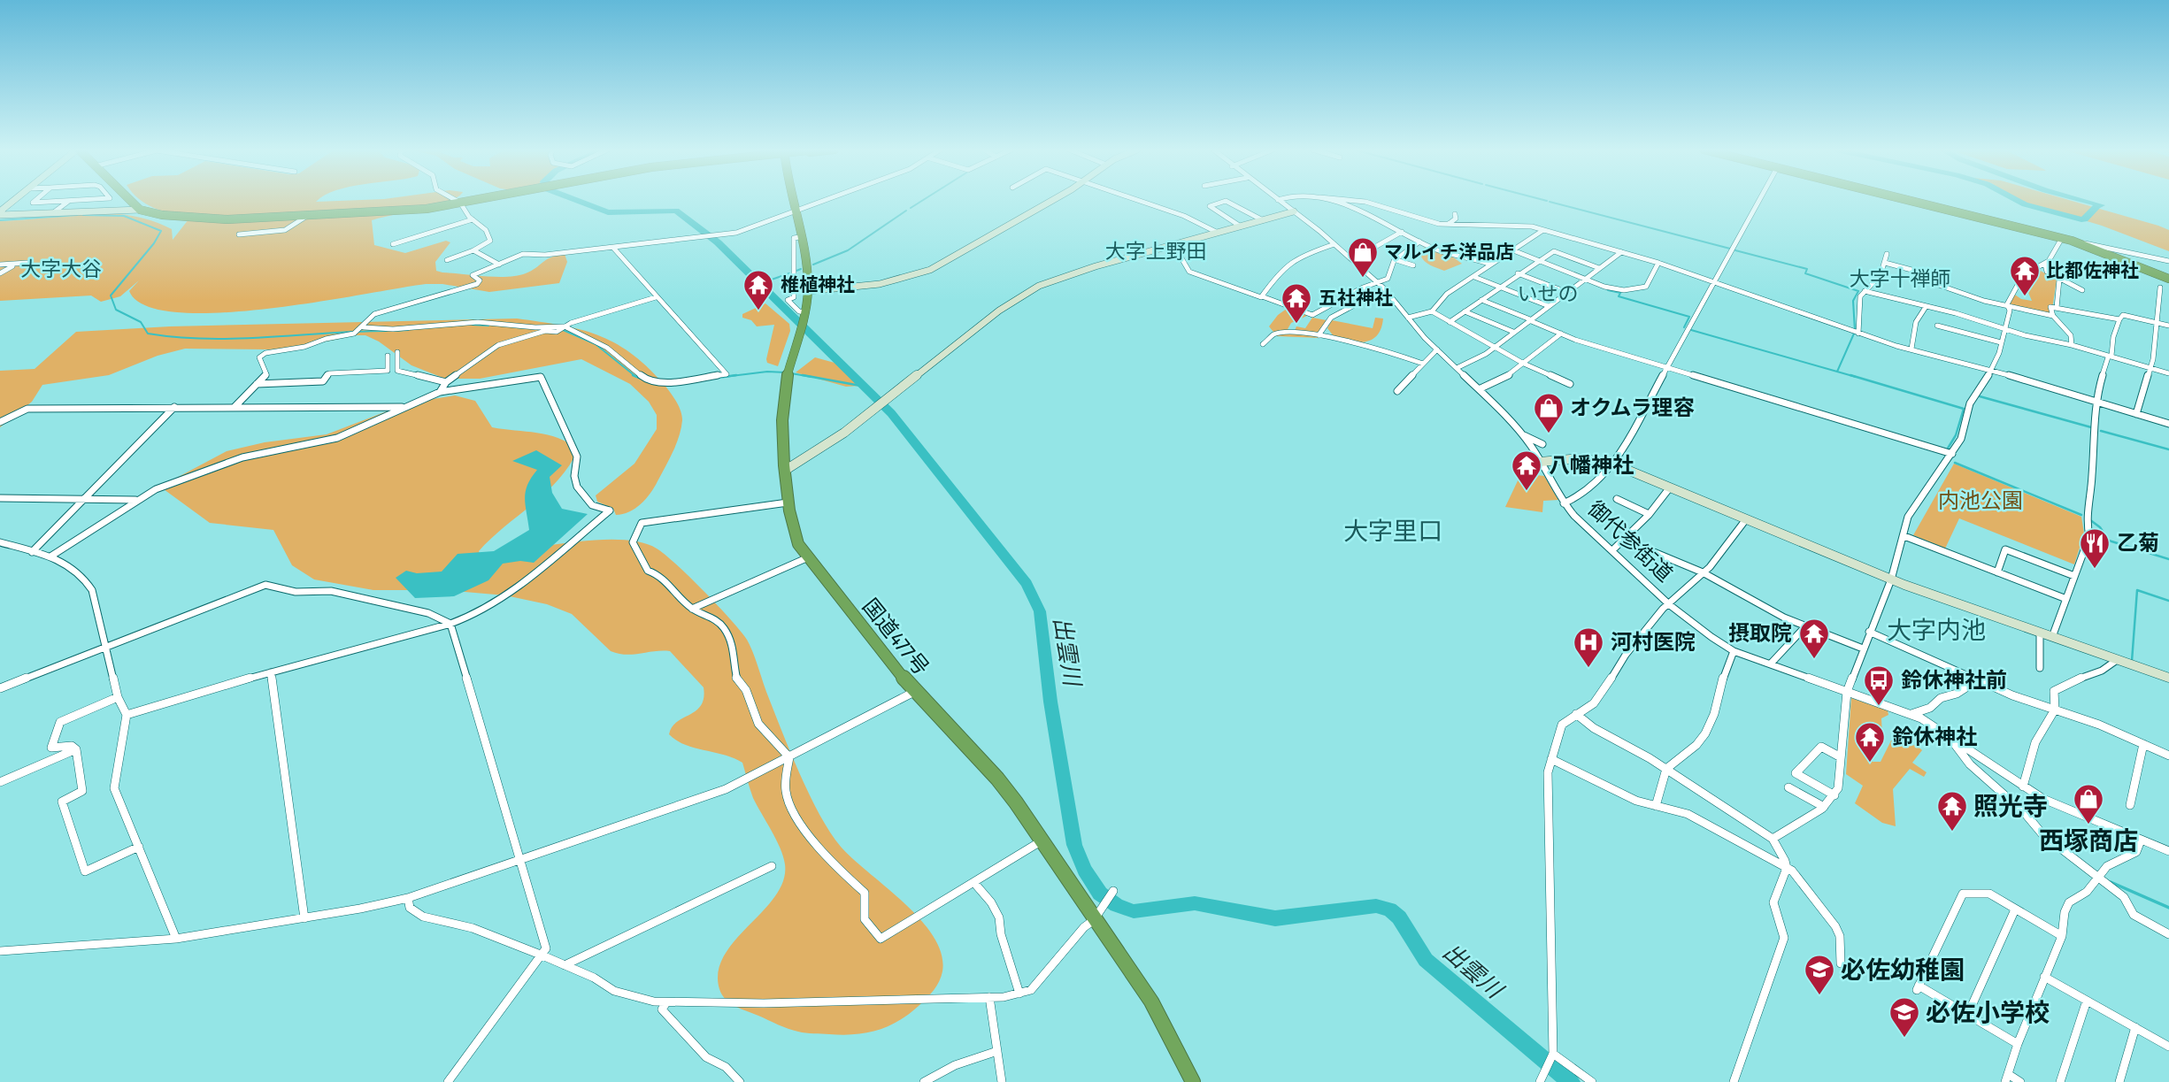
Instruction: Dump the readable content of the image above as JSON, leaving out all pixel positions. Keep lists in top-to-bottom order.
{
  "streets": {
    "highway": ["国道477号"],
    "street": ["御代参街道"]
  },
  "districts": [
    "大字上野田",
    "大字大谷",
    "大字十禅師",
    "いせの",
    "大字里口",
    "大字内池"
  ],
  "water": ["出雲川"],
  "parks": ["内池公園"],
  "places": {
    "shop": ["マルイチ洋品店", "オクムラ理容", "西塚商店"],
    "temple": [
      "比都佐神社",
      "椎植神社",
      "五社神社",
      "八幡神社",
      "摂取院",
      "鈴休神社",
      "照光寺"
    ],
    "restaurant": ["乙菊"],
    "hospital": ["河村医院"],
    "bus stop": ["鈴休神社前"],
    "school or university": ["必佐幼稚園", "必佐小学校"]
  }
}
